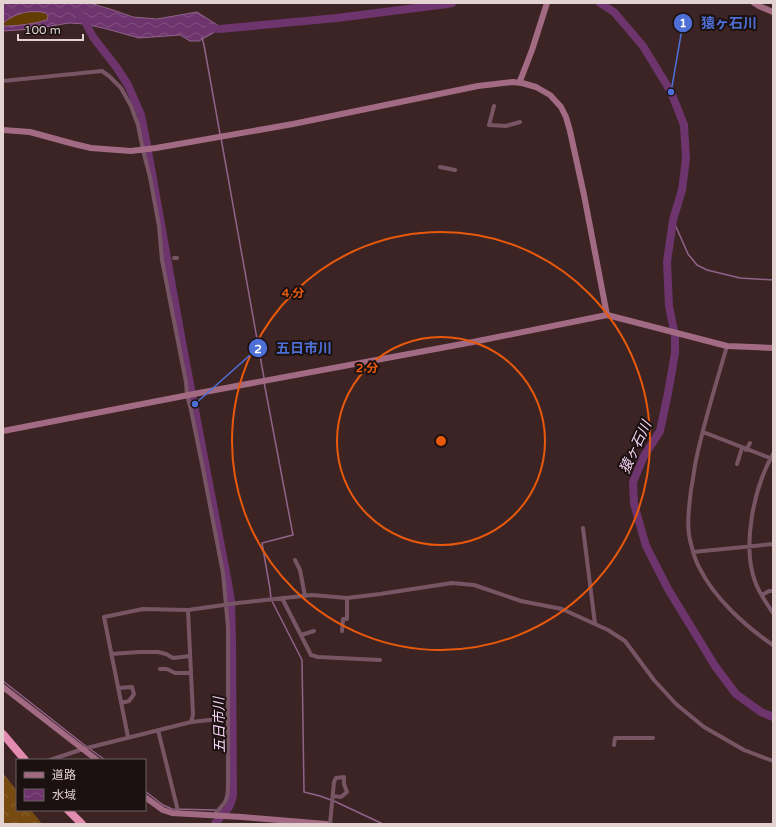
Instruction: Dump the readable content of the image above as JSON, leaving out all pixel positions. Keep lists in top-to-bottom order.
{
  "water": ["猿ヶ石川", "五日市川"],
  "places": ["猿ヶ石川", "五日市川"],
  "legend": ["道路", "水域"],
  "scale_bar": "100 m",
  "rings": ["4 分", "2 分"]
}
